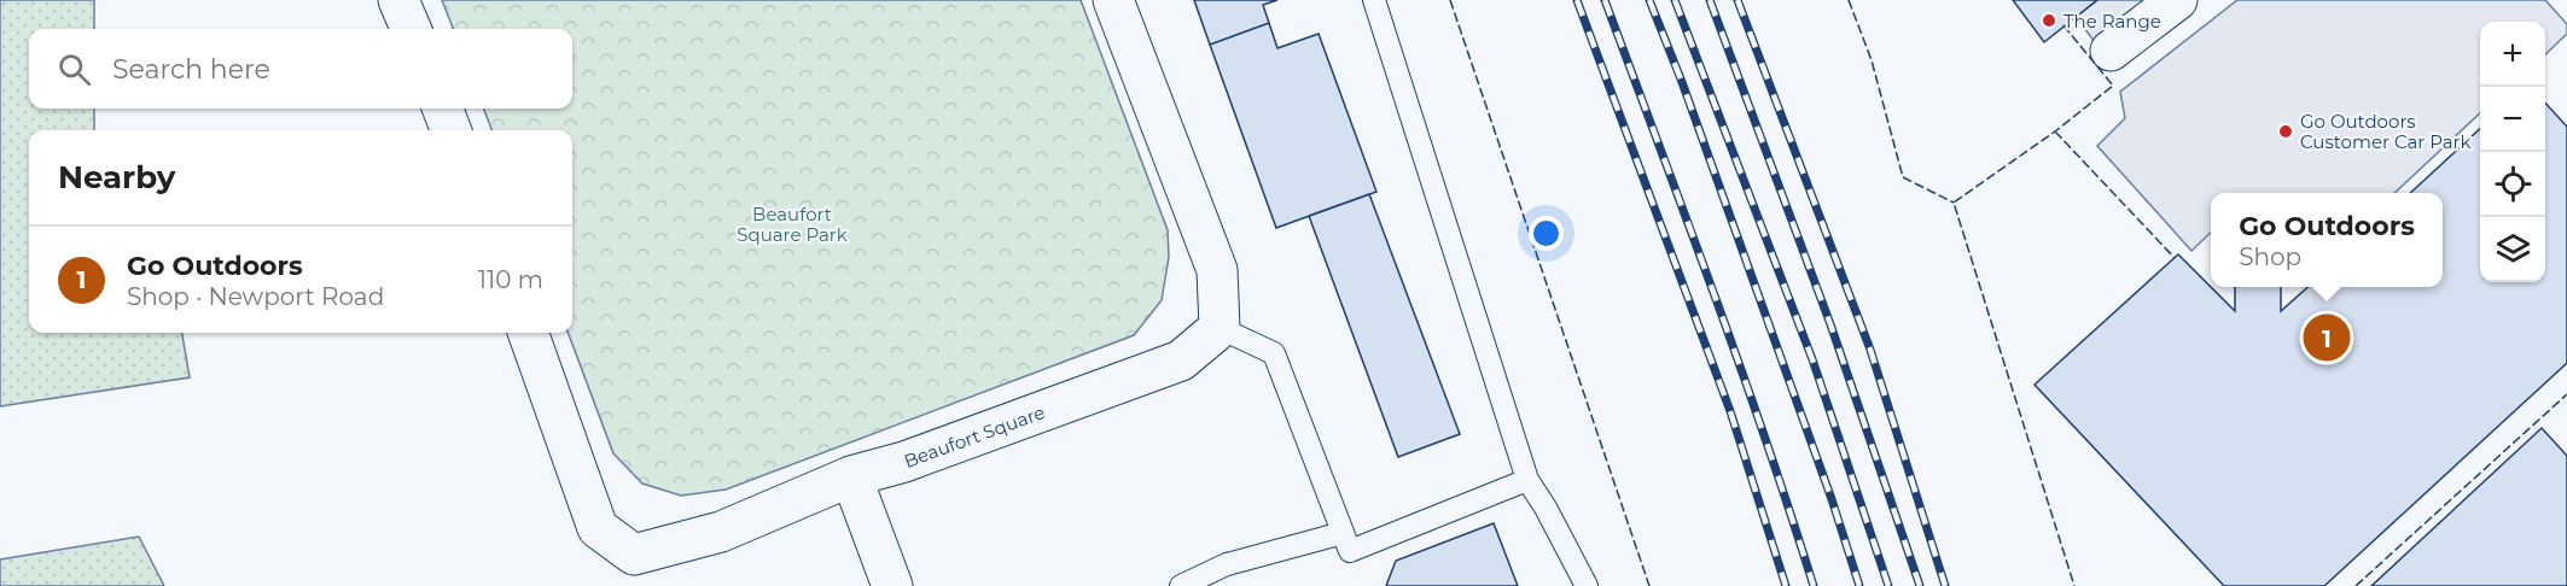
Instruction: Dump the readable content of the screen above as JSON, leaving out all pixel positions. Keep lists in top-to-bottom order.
{
  "streets": {
    "street": ["Beaufort Square"]
  },
  "parks": ["Beaufort Square Park"],
  "places": ["The Range", "Go Outdoors Customer Car Park"],
  "page": {
    "map_buttons": ["+", "−"],
    "search": "Search here",
    "heading": "Nearby",
    "popup": ["Go Outdoors", "Shop"],
    "list": [
      {
        "mark": "1",
        "name": "Go Outdoors",
        "note": "Shop · Newport Road",
        "value": "110 m"
      }
    ],
    "pins": "1"
  }
}
